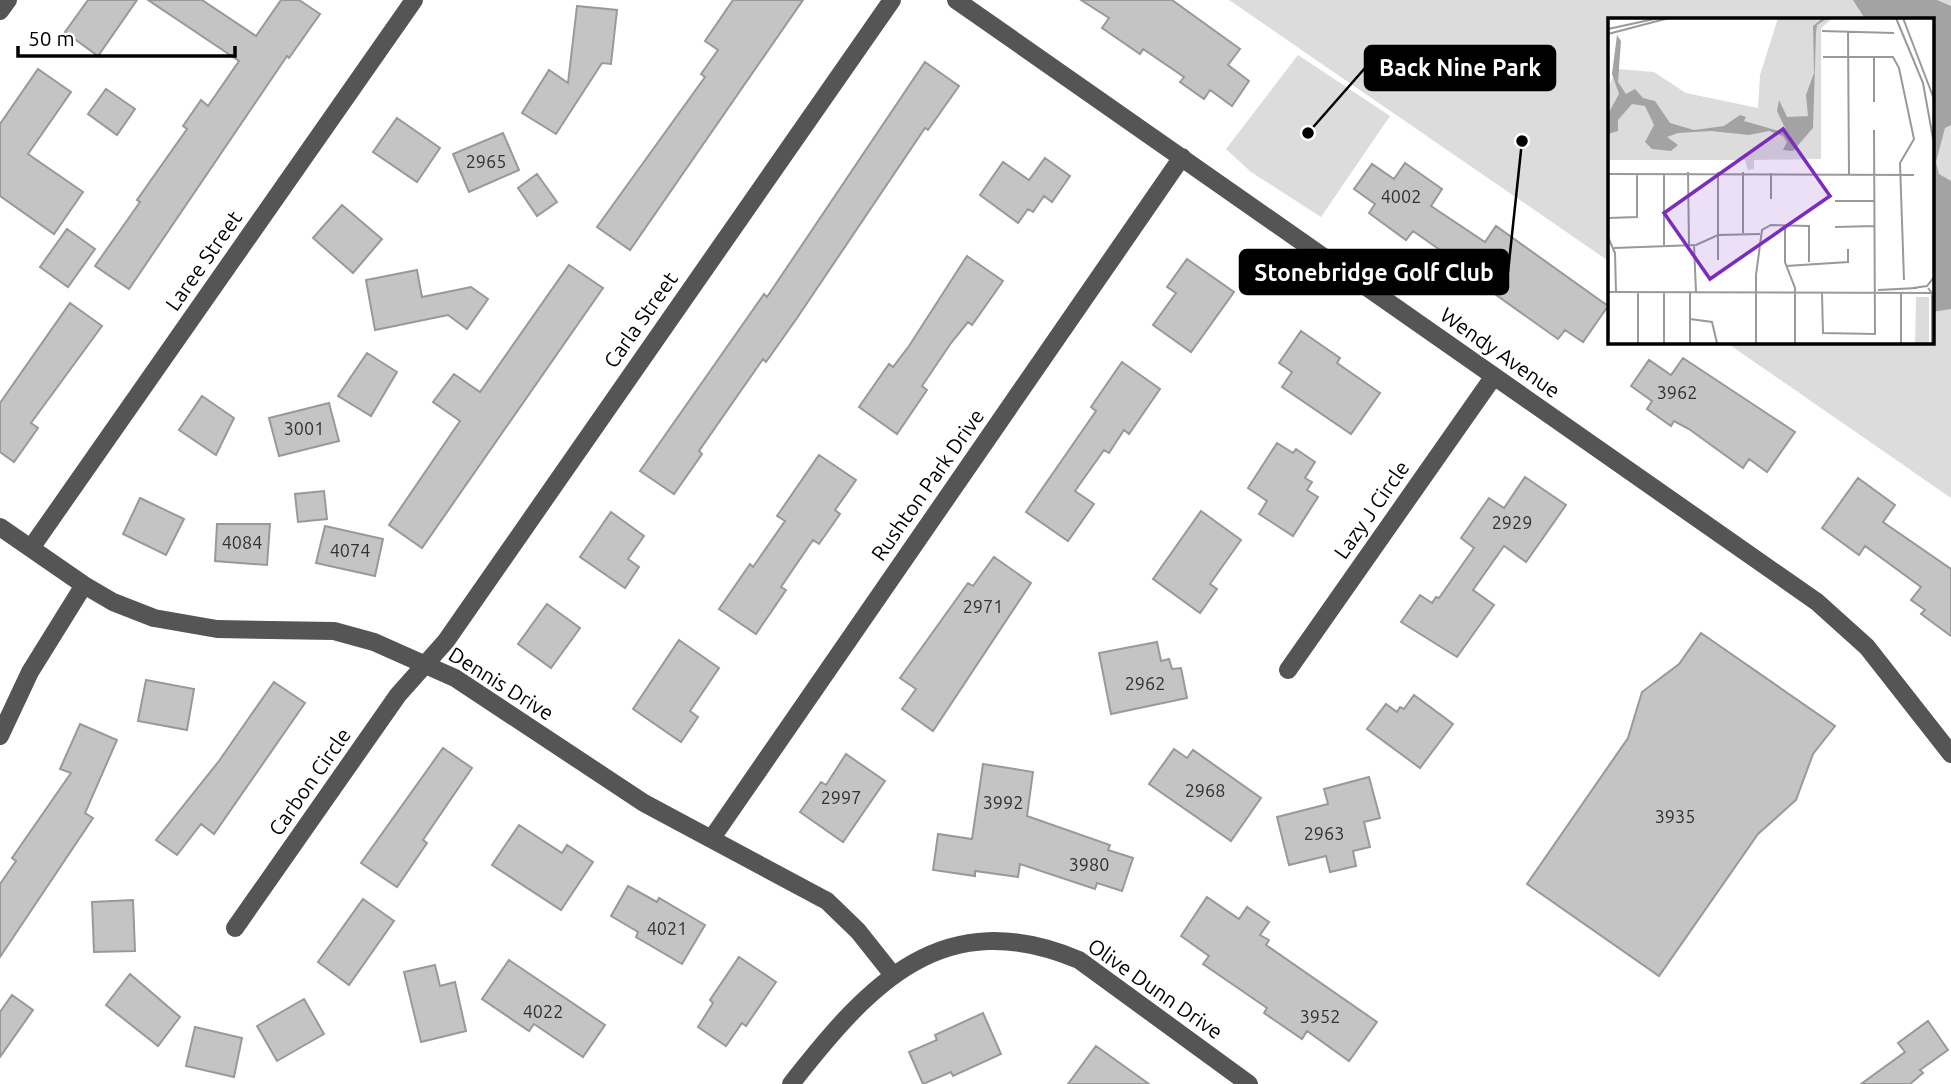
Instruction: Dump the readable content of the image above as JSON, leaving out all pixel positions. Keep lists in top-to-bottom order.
{
  "streets": {
    "street": [
      "Laree Street",
      "Carla Street",
      "Wendy Avenue",
      "Rushton Park Drive",
      "Lazy J Circle",
      "Dennis Drive",
      "Carbon Circle",
      "Olive Dunn Drive"
    ]
  },
  "crossings": [
    ["Laree Street", "Dennis Drive"],
    ["Carla Street", "Dennis Drive"],
    ["Carla Street", "Carbon Circle"],
    ["Wendy Avenue", "Rushton Park Drive"],
    ["Wendy Avenue", "Lazy J Circle"],
    ["Rushton Park Drive", "Dennis Drive"],
    ["Dennis Drive", "Carbon Circle"],
    ["Dennis Drive", "Olive Dunn Drive"]
  ],
  "places": ["Back Nine Park", "Stonebridge Golf Club"],
  "house_numbers": [
    "2965",
    "4002",
    "3962",
    "3001",
    "2929",
    "4084",
    "4074",
    "2971",
    "2962",
    "2968",
    "2997",
    "3992",
    "3935",
    "2963",
    "3980",
    "4021",
    "4022",
    "3952"
  ],
  "scale_bar": "50 m"
}
